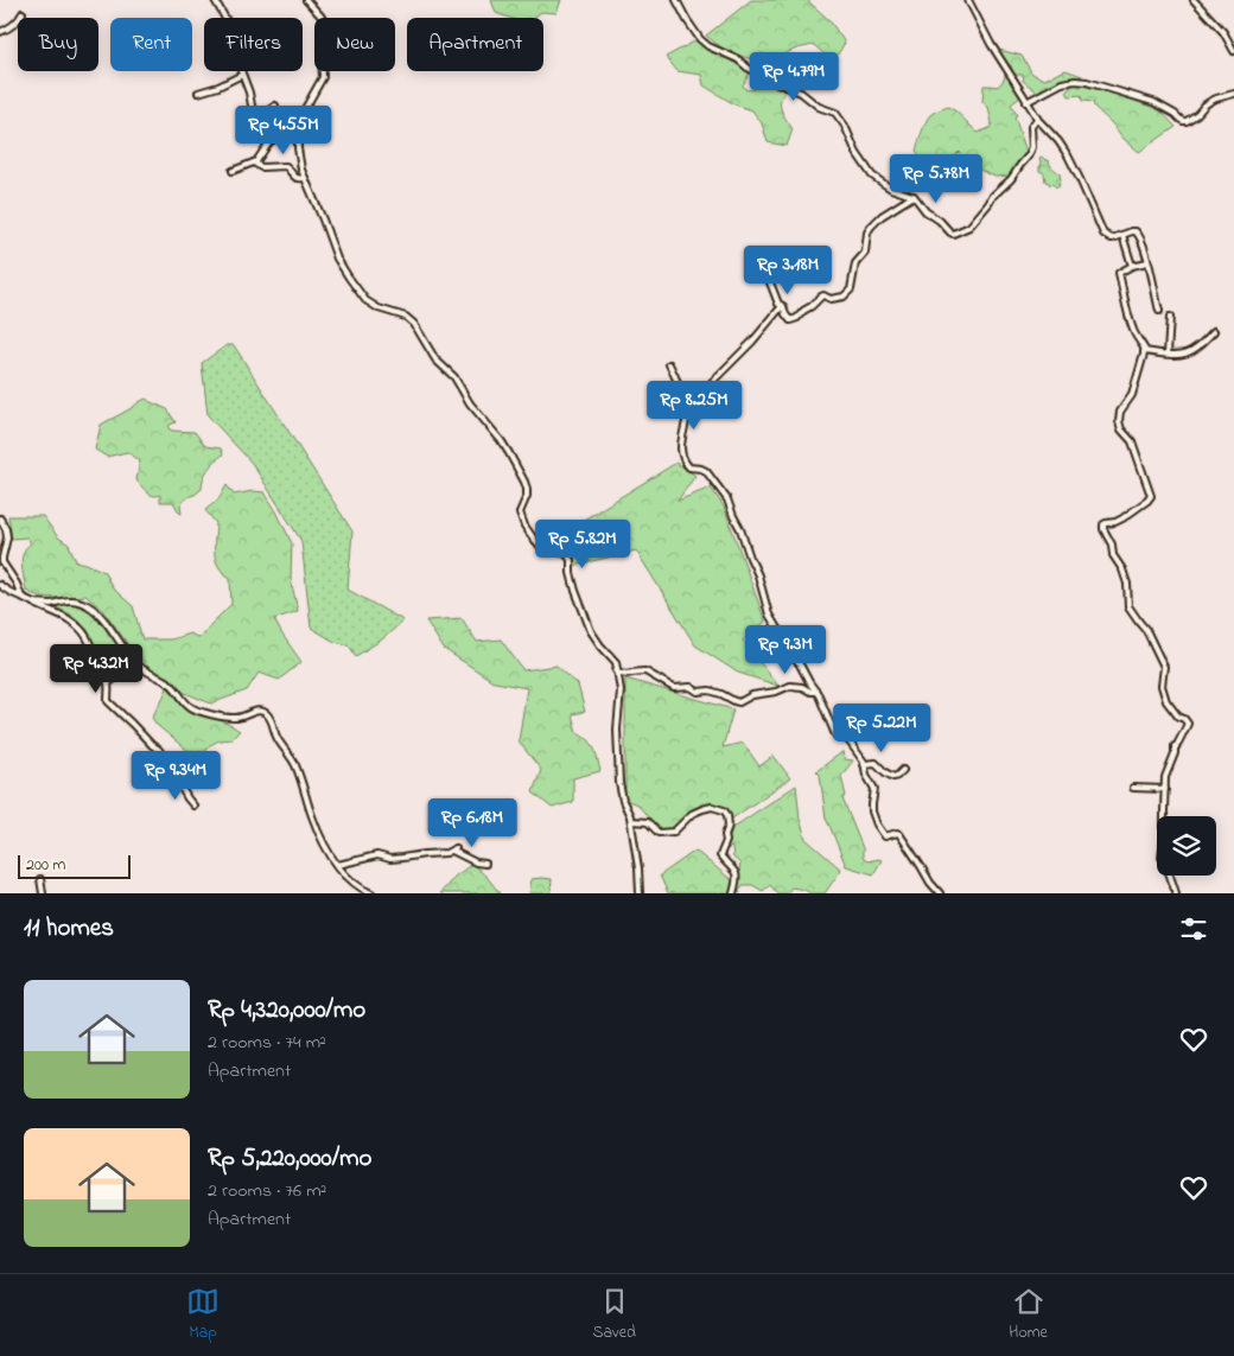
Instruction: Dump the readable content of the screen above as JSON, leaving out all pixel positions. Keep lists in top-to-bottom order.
{
  "scale_bar": "200 m",
  "page": {
    "chip": [
      "Buy",
      "Rent",
      "Filters",
      "New",
      "Apartment"
    ],
    "price": [
      "Rp 4.79M",
      "Rp 4.55M",
      "Rp 5.78M",
      "Rp 3.18M",
      "Rp 8.25M",
      "Rp 5.82M",
      "Rp 9.3M",
      "Rp 4.32M",
      "Rp 5.22M",
      "Rp 9.34M",
      "Rp 6.18M"
    ],
    "scale": "200 m",
    "heading": "11 homes",
    "list": [
      {
        "name": "Rp 4,320,000/mo",
        "note": "2 rooms · 74 m² · Apartment"
      },
      {
        "name": "Rp 5,220,000/mo",
        "note": "2 rooms · 76 m² · Apartment"
      }
    ],
    "tabs": ["Map", "Saved", "Home"]
  }
}
